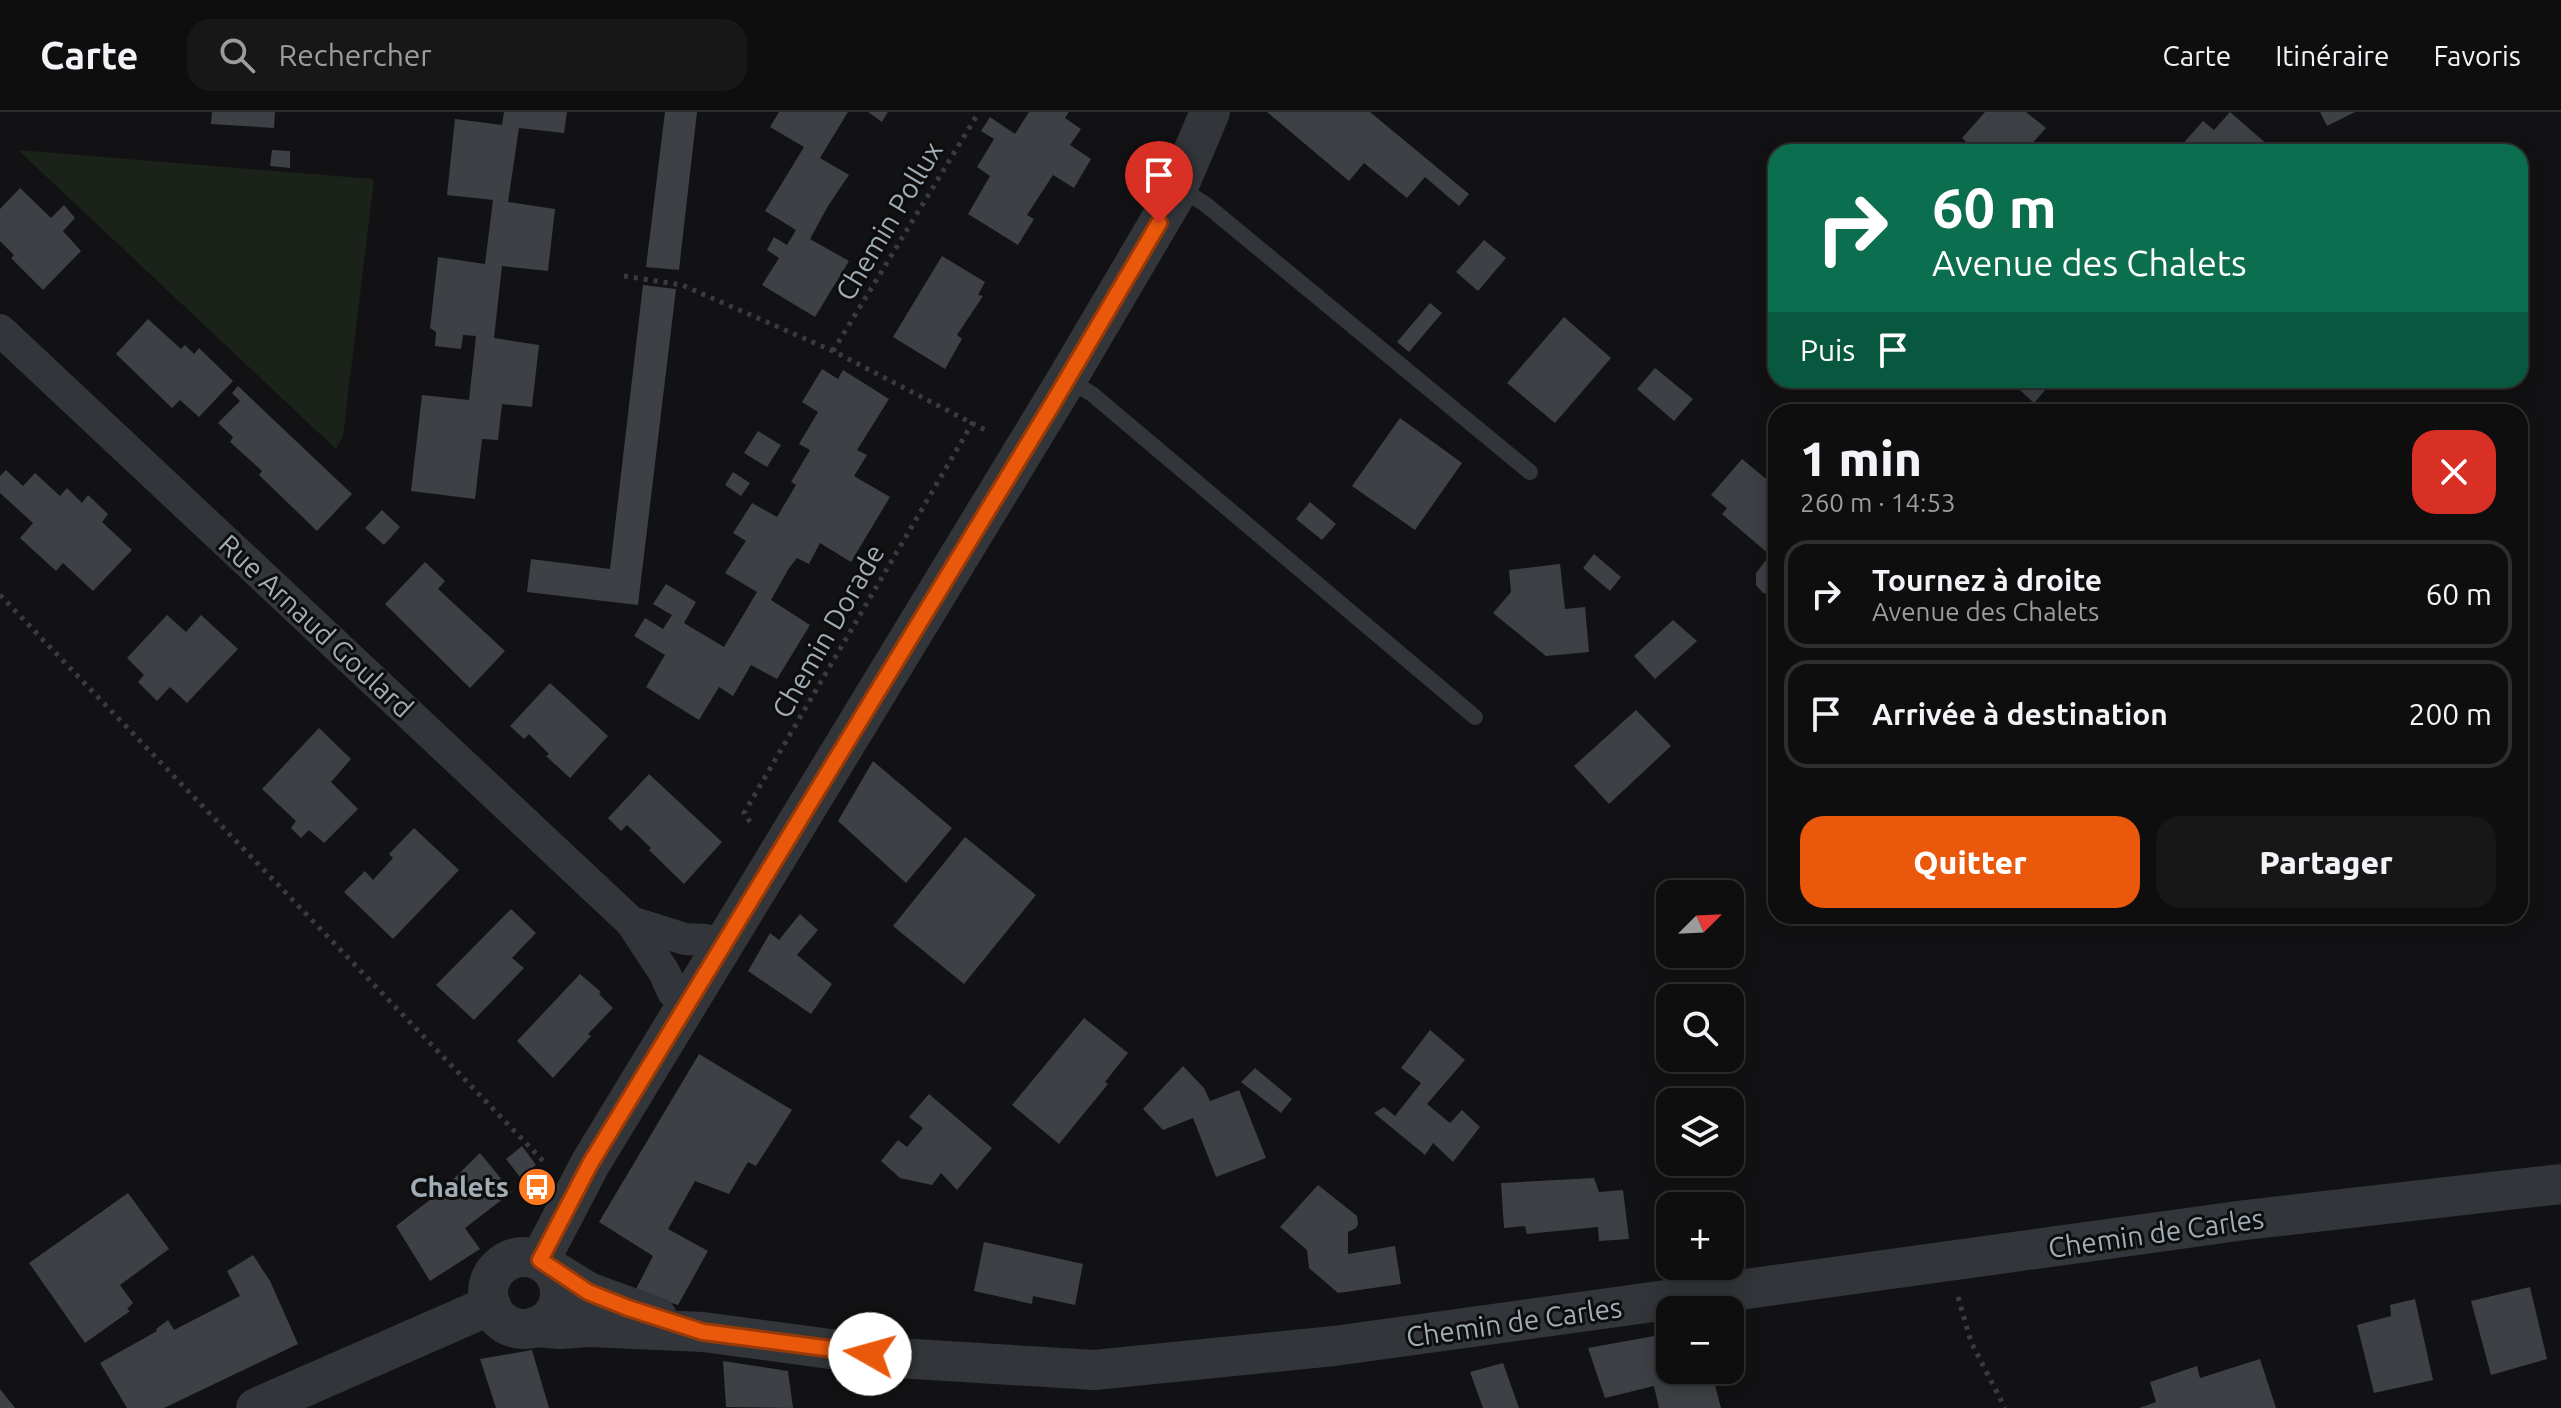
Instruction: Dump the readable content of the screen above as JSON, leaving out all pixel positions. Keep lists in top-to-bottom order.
{
  "streets": {
    "street": ["Rue Arnaud Goulard", "Chemin de Carles"],
    "path": ["Chemin Pollux", "Chemin Dorade"]
  },
  "places": {
    "bus stop": ["Chalets"]
  },
  "north": "top right",
  "page": {
    "header": "Carte",
    "search": "Rechercher",
    "nav": ["Carte", "Itinéraire", "Favoris"],
    "turn": ["60 m", "Avenue des Chalets"],
    "then": "Puis",
    "heading": ["1 min", "260 m · 14:53"],
    "list": [
      {
        "name": "Tournez à droite",
        "note": "Avenue des Chalets",
        "value": "60 m"
      },
      {
        "name": "Arrivée à destination",
        "value": "200 m"
      }
    ],
    "buttons": ["Quitter", "Partager"],
    "map_buttons": ["+", "−"]
  }
}
